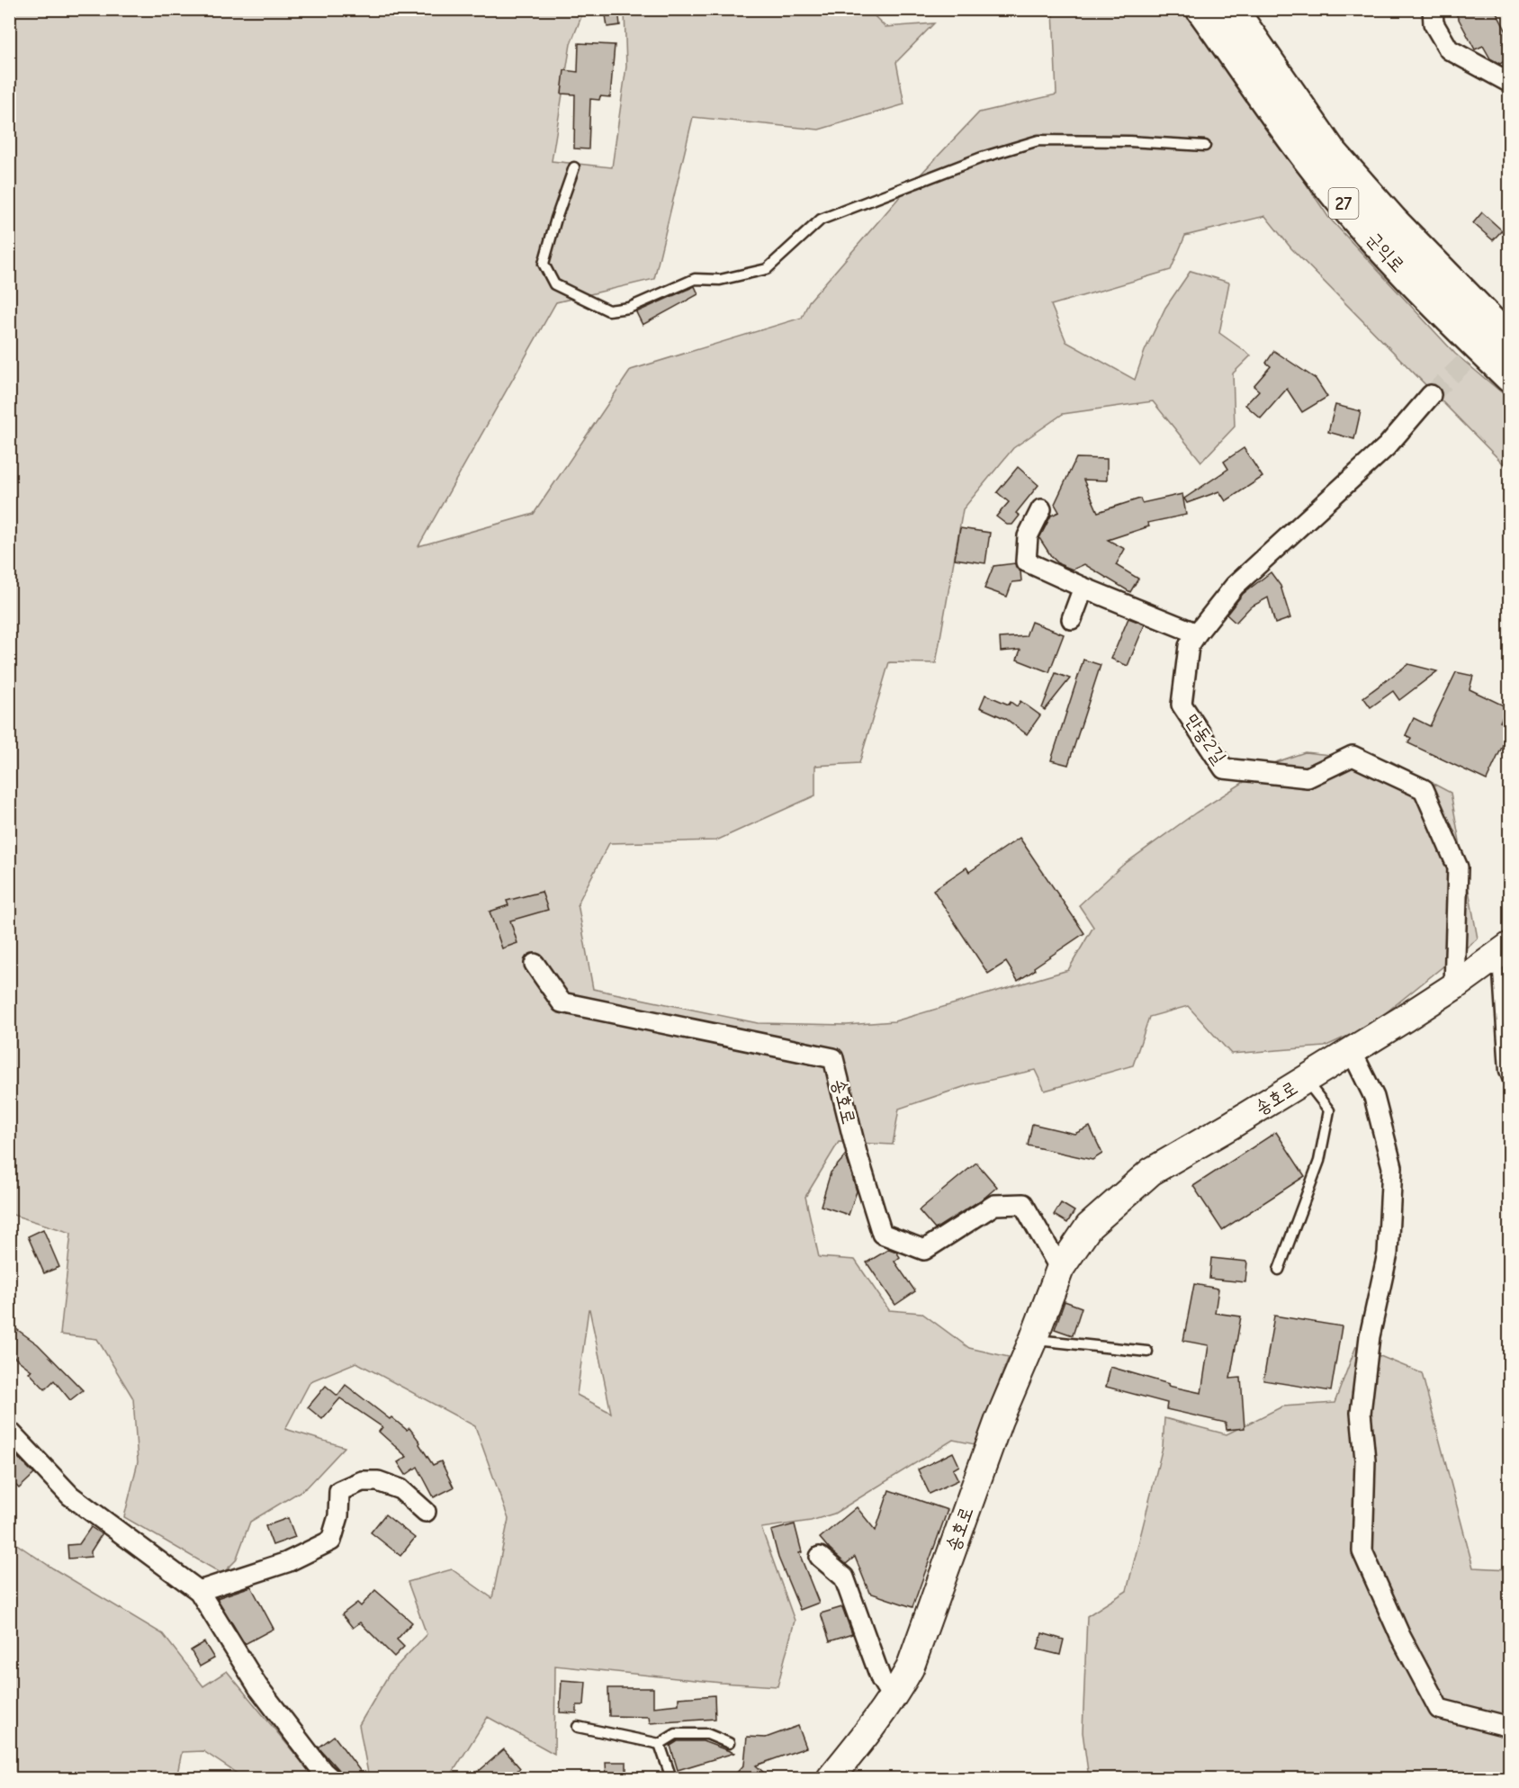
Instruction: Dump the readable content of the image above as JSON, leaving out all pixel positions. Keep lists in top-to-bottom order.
{
  "streets": {
    "highway": ["27", "군익로"],
    "main road": ["송호로"],
    "street": ["만동2길"]
  },
  "crossings": [
    ["만동2길", "송호로"]
  ]
}
